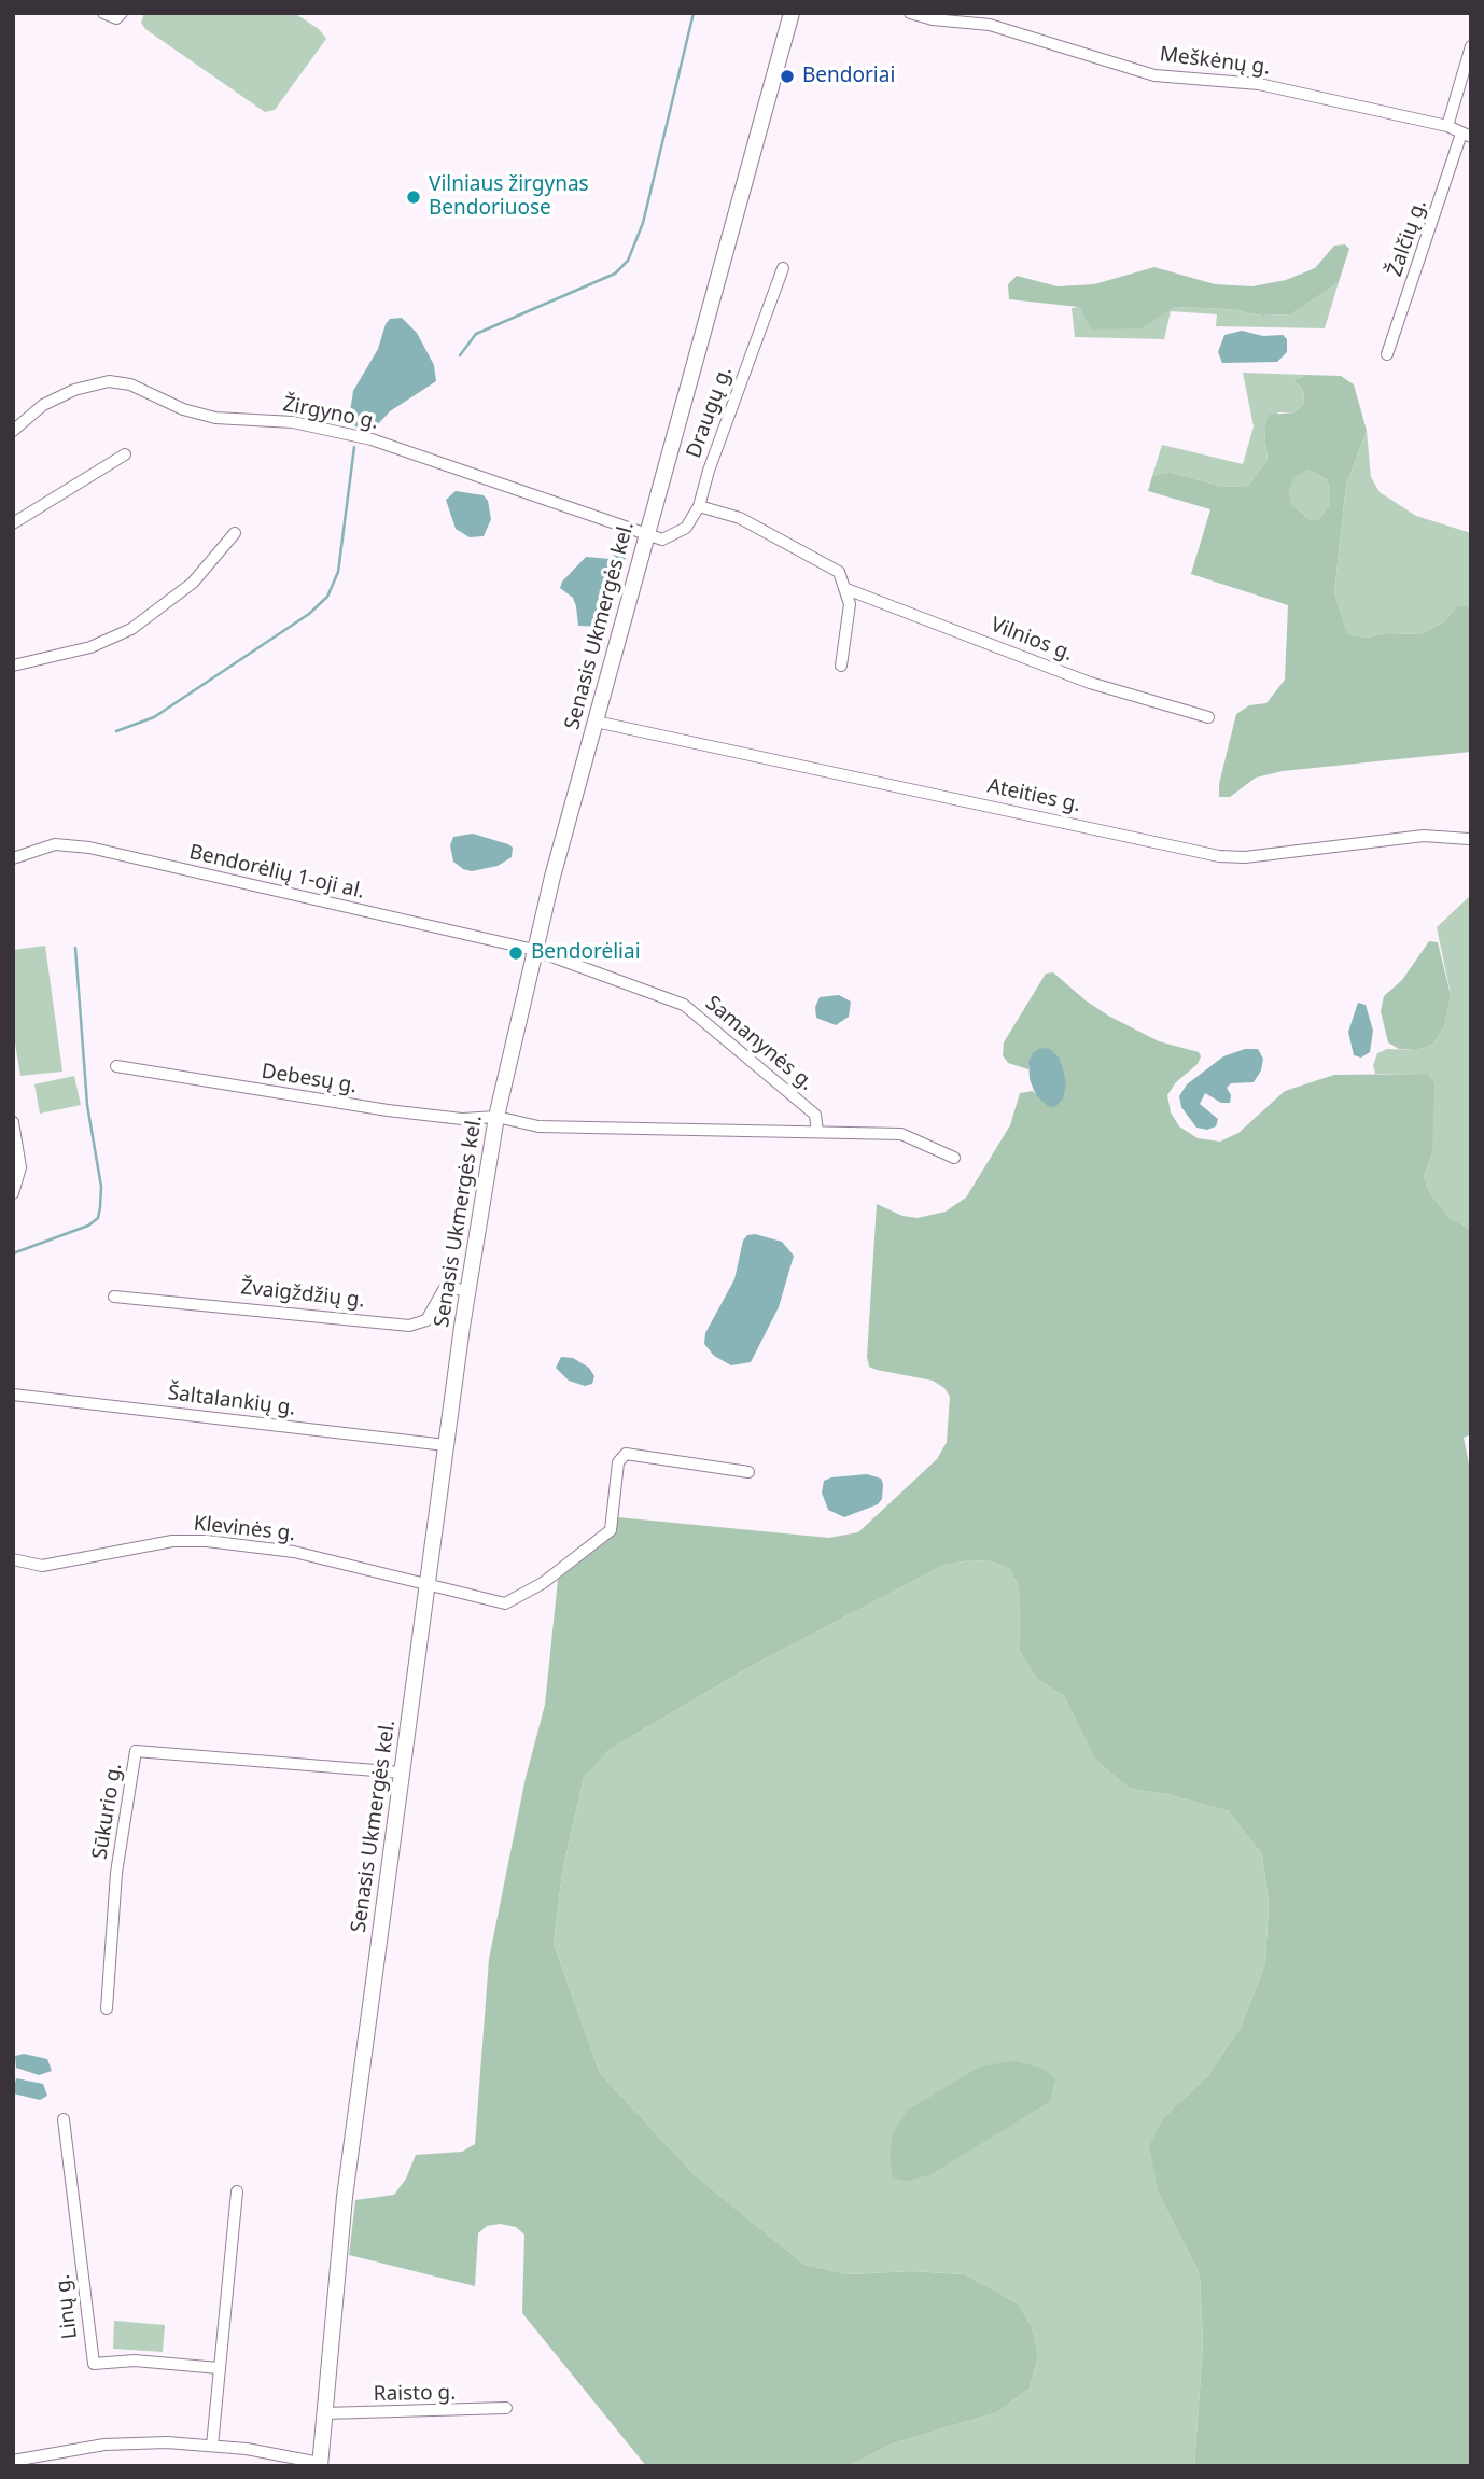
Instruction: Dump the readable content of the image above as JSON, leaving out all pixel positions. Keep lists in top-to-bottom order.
{
  "streets": {
    "main road": ["Senasis Ukmergės kel."],
    "street": [
      "Meškėnų g.",
      "Žalčių g.",
      "Draugų g.",
      "Žirgyno g.",
      "Vilnios g.",
      "Ateities g.",
      "Bendorėlių 1-oji al.",
      "Samanynės g.",
      "Debesų g.",
      "Žvaigždžių g.",
      "Šaltalankių g.",
      "Klevinės g.",
      "Sūkurio g.",
      "Linų g.",
      "Raisto g."
    ]
  },
  "crossings": [
    ["Meškėnų g.", "Žalčių g."],
    ["Draugų g.", "Žirgyno g."],
    ["Draugų g.", "Senasis Ukmergės kel."],
    ["Draugų g.", "Vilnios g."],
    ["Žirgyno g.", "Senasis Ukmergės kel."],
    ["Senasis Ukmergės kel.", "Ateities g."],
    ["Senasis Ukmergės kel.", "Bendorėlių 1-oji al."],
    ["Senasis Ukmergės kel.", "Samanynės g."],
    ["Senasis Ukmergės kel.", "Debesų g."],
    ["Senasis Ukmergės kel.", "Žvaigždžių g."],
    ["Senasis Ukmergės kel.", "Šaltalankių g."],
    ["Senasis Ukmergės kel.", "Klevinės g."],
    ["Senasis Ukmergės kel.", "Sūkurio g."],
    ["Senasis Ukmergės kel.", "Raisto g."],
    ["Bendorėlių 1-oji al.", "Samanynės g."]
  ],
  "places": ["Bendoriai", "Vilniaus žirgynas Bendoriuose", "Bendorėliai"]
}
